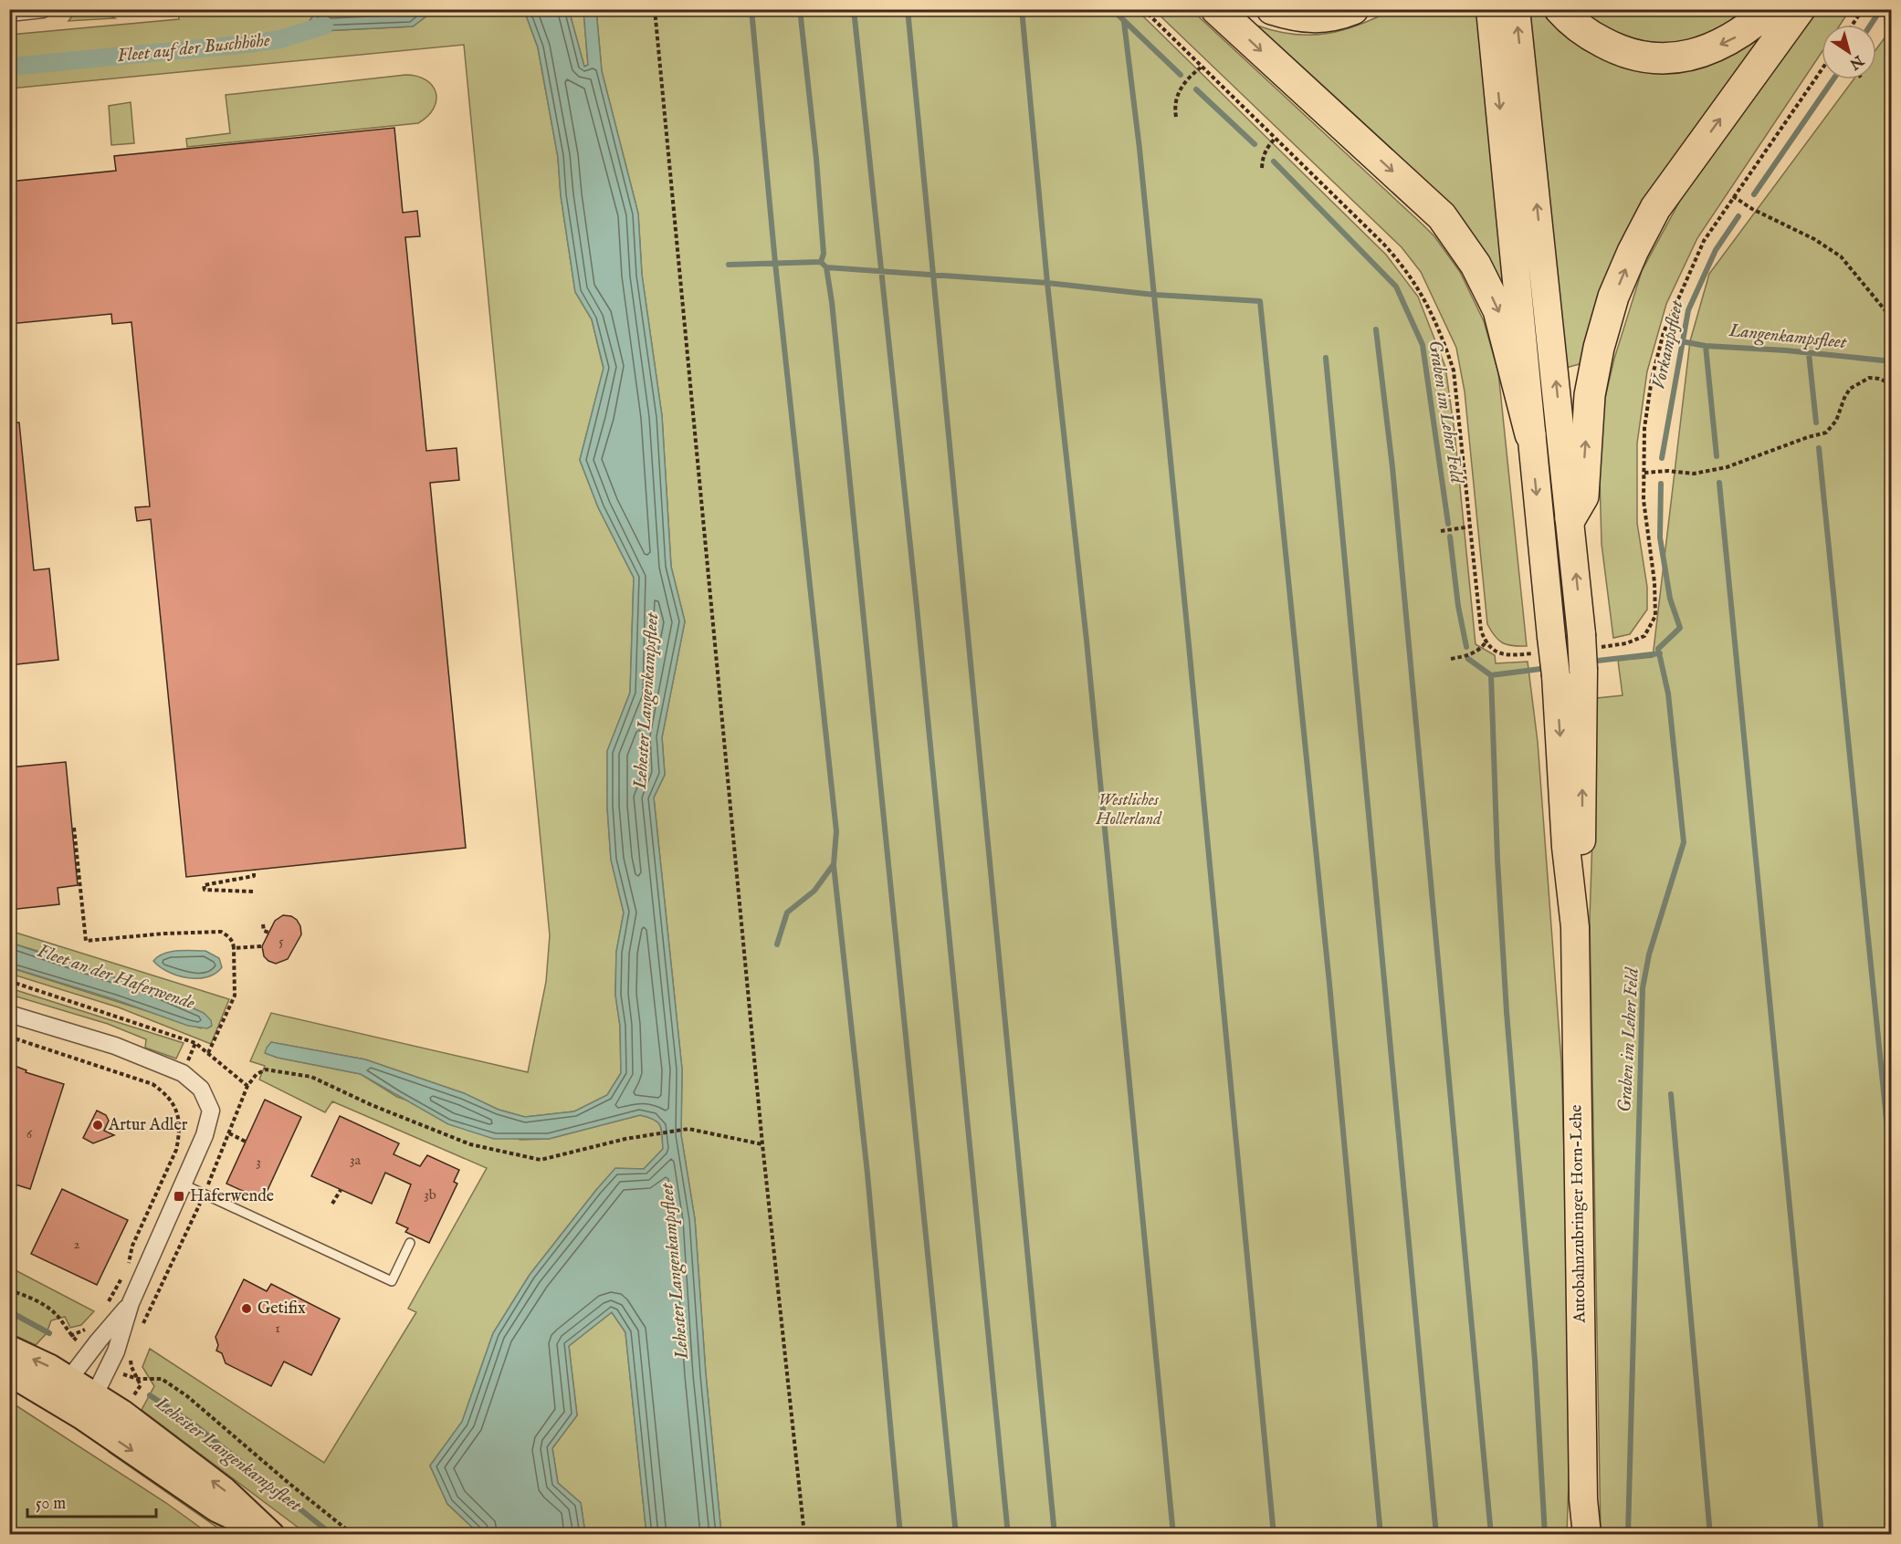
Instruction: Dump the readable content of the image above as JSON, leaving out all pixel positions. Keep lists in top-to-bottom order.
{
  "streets": {
    "highway": ["Autobahnzubringer Horn-Lehe"]
  },
  "water": [
    "Fleet auf der Buschhöhe",
    "Langenkampsfleet",
    "Vorkampsfleet",
    "Graben im Leher Feld",
    "Lehester Langenkampsfleet",
    "Fleet an der Haferwende"
  ],
  "parks": ["Westliches Hollerland"],
  "places": {
    "other": ["Artur Adler", "Getifix"],
    "transit": ["Haferwende"]
  },
  "house_numbers": [
    "5",
    "6",
    "3a",
    "3",
    "3b",
    "2",
    "1"
  ],
  "scale_bar": "50 m",
  "north": "bottom right"
}
